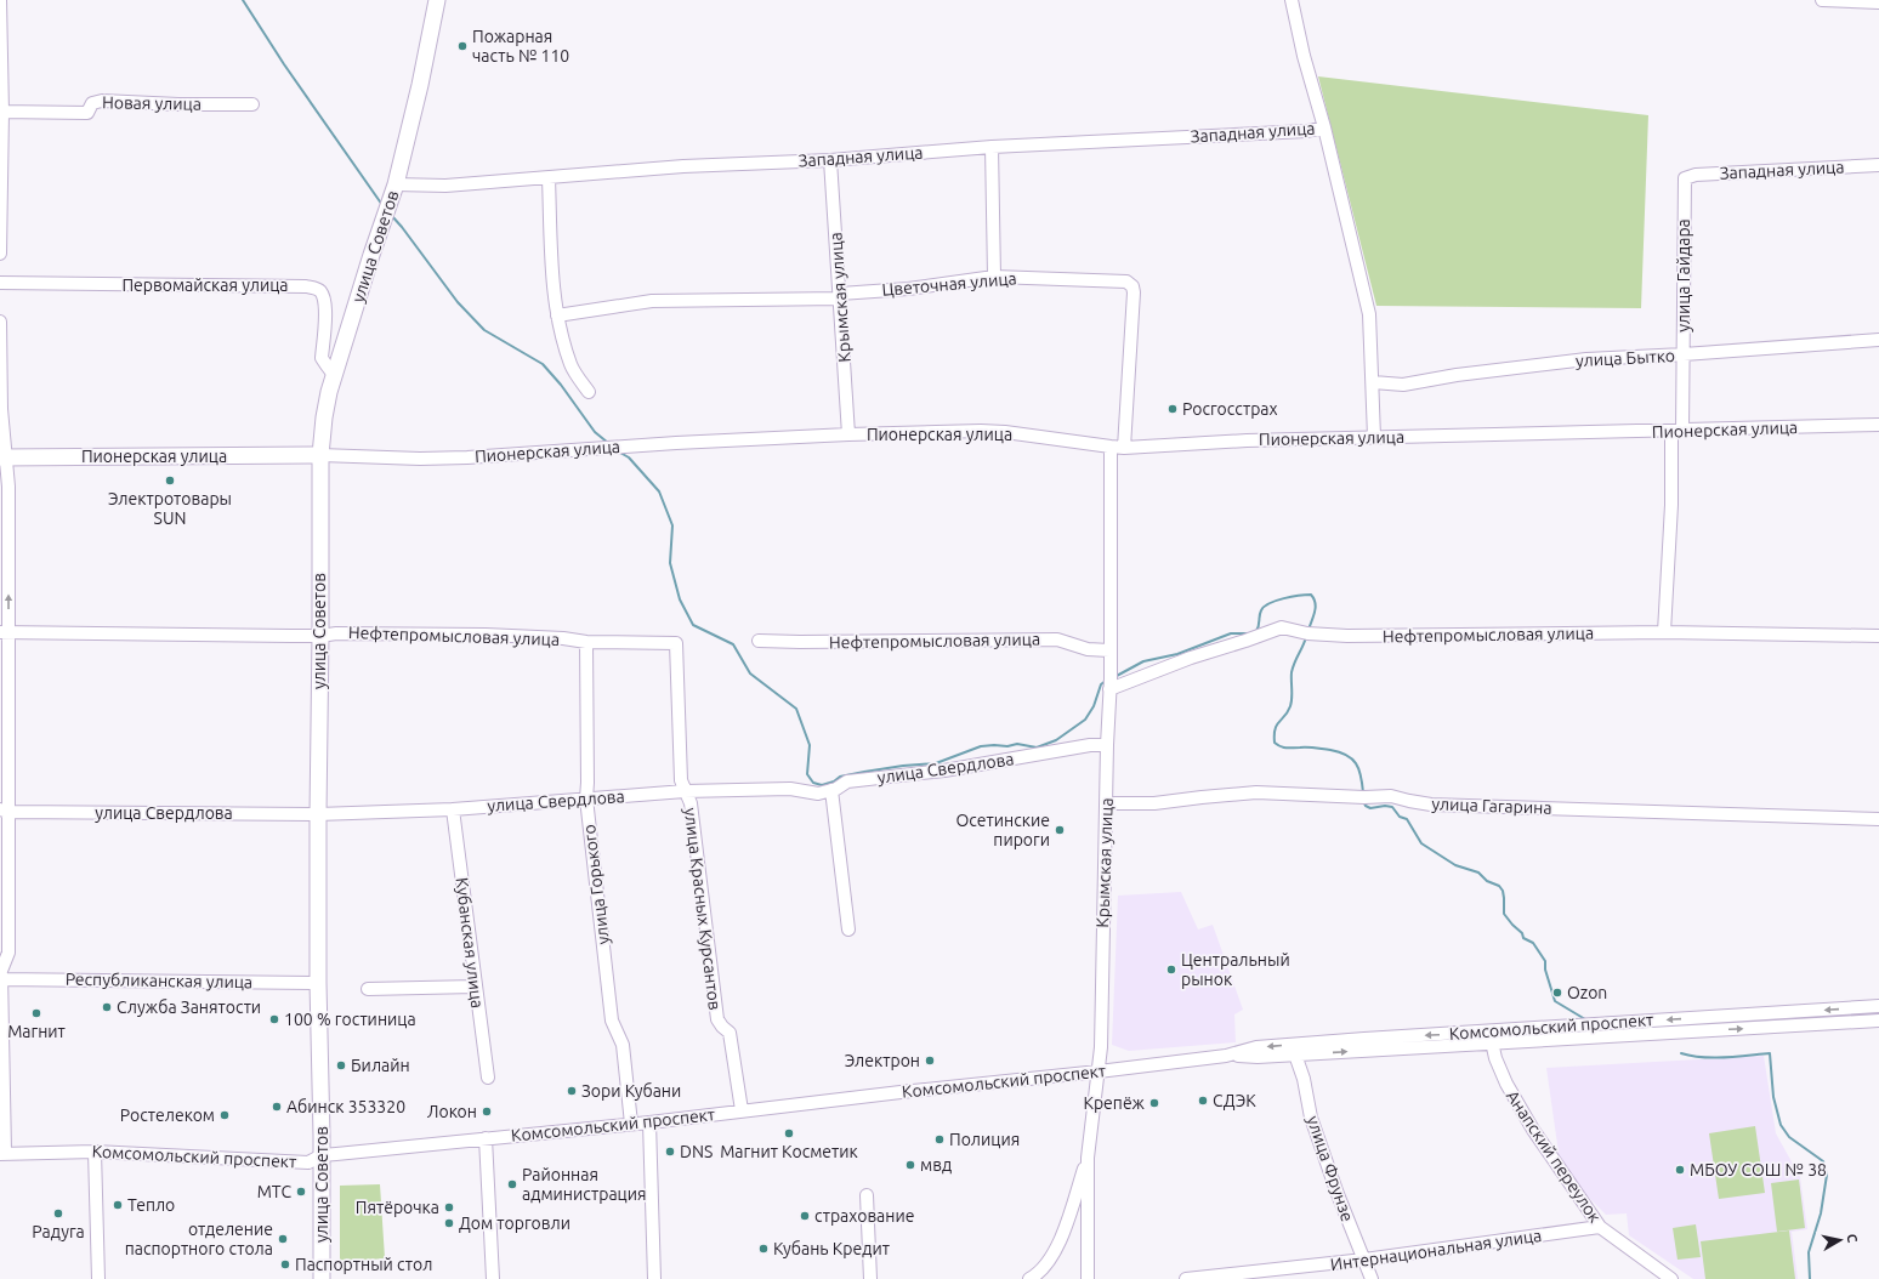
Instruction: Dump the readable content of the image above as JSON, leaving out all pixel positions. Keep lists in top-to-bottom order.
{
  "streets": {
    "main road": ["улица Советов", "Пионерская улица"],
    "street": [
      "Новая улица",
      "Западная улица",
      "улица Гайдара",
      "Цветочная улица",
      "Первомайская улица",
      "Крымская улица",
      "улица Бытко",
      "Нефтепромысловая улица",
      "улица Свердлова",
      "улица Гагарина",
      "улица Горького",
      "улица Красных Курсантов",
      "Кубанская улица",
      "Республиканская улица",
      "Комсомольский проспект",
      "Анапский переулок",
      "улица Фрунзе",
      "Интернациональная улица"
    ]
  },
  "crossings": [
    ["Западная улица", "улица Советов"],
    ["Западная улица", "улица Гайдара"],
    ["Западная улица", "Крымская улица"],
    ["Западная улица", "улица Бытко"],
    ["Западная улица", "Пионерская улица"],
    ["улица Советов", "Первомайская улица"],
    ["улица Советов", "Пионерская улица"],
    ["улица Советов", "Нефтепромысловая улица"],
    ["улица Советов", "улица Свердлова"],
    ["улица Советов", "Республиканская улица"],
    ["улица Советов", "Комсомольский проспект"],
    ["улица Гайдара", "улица Бытко"],
    ["улица Гайдара", "Пионерская улица"],
    ["улица Гайдара", "Нефтепромысловая улица"],
    ["Цветочная улица", "Крымская улица"],
    ["Цветочная улица", "Пионерская улица"],
    ["Крымская улица", "Пионерская улица"],
    ["Крымская улица", "Нефтепромысловая улица"],
    ["Крымская улица", "улица Свердлова"],
    ["Крымская улица", "улица Гагарина"],
    ["Крымская улица", "Комсомольский проспект"],
    ["Нефтепромысловая улица", "улица Горького"],
    ["Нефтепромысловая улица", "улица Красных Курсантов"],
    ["улица Свердлова", "улица Горького"],
    ["улица Свердлова", "улица Красных Курсантов"],
    ["улица Свердлова", "Кубанская улица"],
    ["улица Горького", "Комсомольский проспект"],
    ["улица Красных Курсантов", "Комсомольский проспект"],
    ["Комсомольский проспект", "Анапский переулок"],
    ["Комсомольский проспект", "улица Фрунзе"],
    ["Анапский переулок", "Интернациональная улица"],
    ["улица Фрунзе", "Интернациональная улица"]
  ],
  "places": [
    "Пожарная часть № 110",
    "Росгосстрах",
    "Электротовары SUN",
    "Осетинские пироги",
    "Центральный рынок",
    "Ozon",
    "Служба Занятости",
    "Магнит",
    "100 % гостиница",
    "Электрон",
    "Билайн",
    "Зори Кубани",
    "СДЭК",
    "Крепёж",
    "Абинск 353320",
    "Локон",
    "Ростелеком",
    "Магнит Косметик",
    "Полиция",
    "DNS",
    "мвд",
    "МБОУ СОШ № 38",
    "Районная администрация",
    "МТС",
    "Тепло",
    "Пятёрочка",
    "Радуга",
    "страхование",
    "Дом торговли",
    "отделение паспортного стола",
    "Кубань Кредит",
    "Паспортный стол"
  ],
  "north": "right"
}
